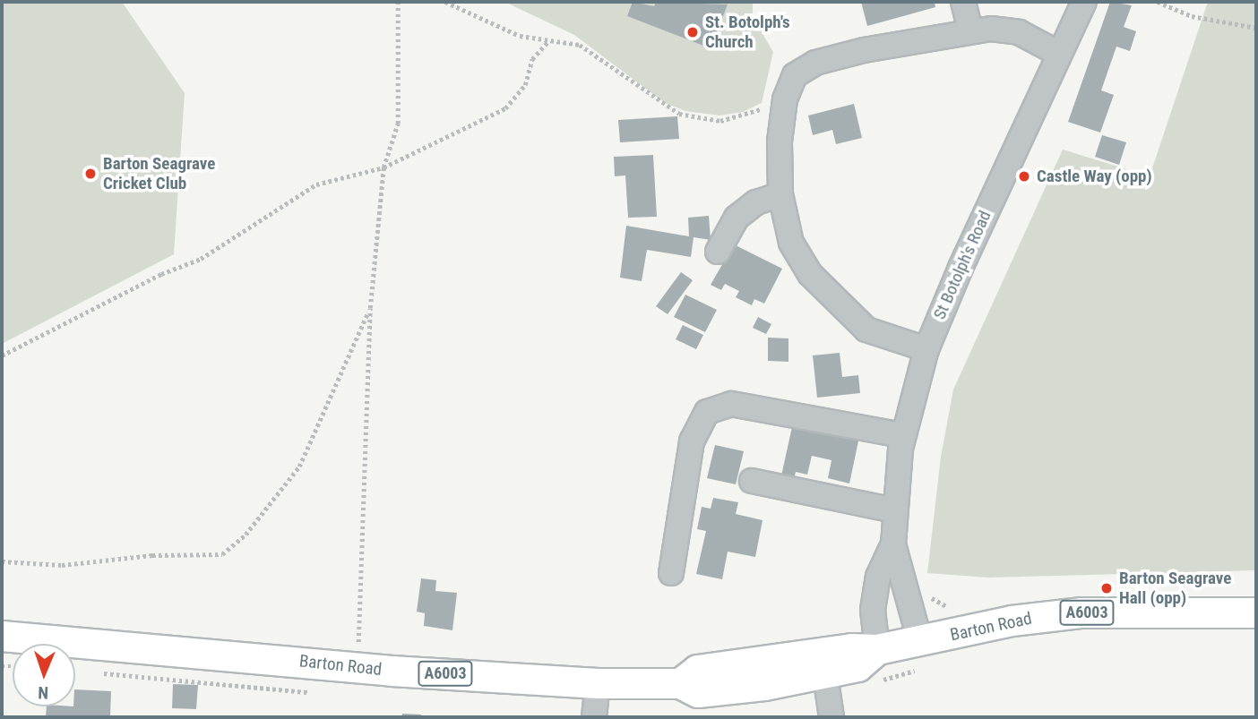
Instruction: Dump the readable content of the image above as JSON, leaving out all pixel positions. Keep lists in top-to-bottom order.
{
  "streets": {
    "main road": ["A6003", "Barton Road"],
    "street": ["St Botolph's Road"]
  },
  "crossings": [
    ["St Botolph's Road", "Barton Road"]
  ],
  "places": [
    "St. Botolph's Church",
    "Barton Seagrave Cricket Club",
    "Castle Way (opp)",
    "Barton Seagrave Hall (opp)"
  ],
  "north": "bottom"
}
